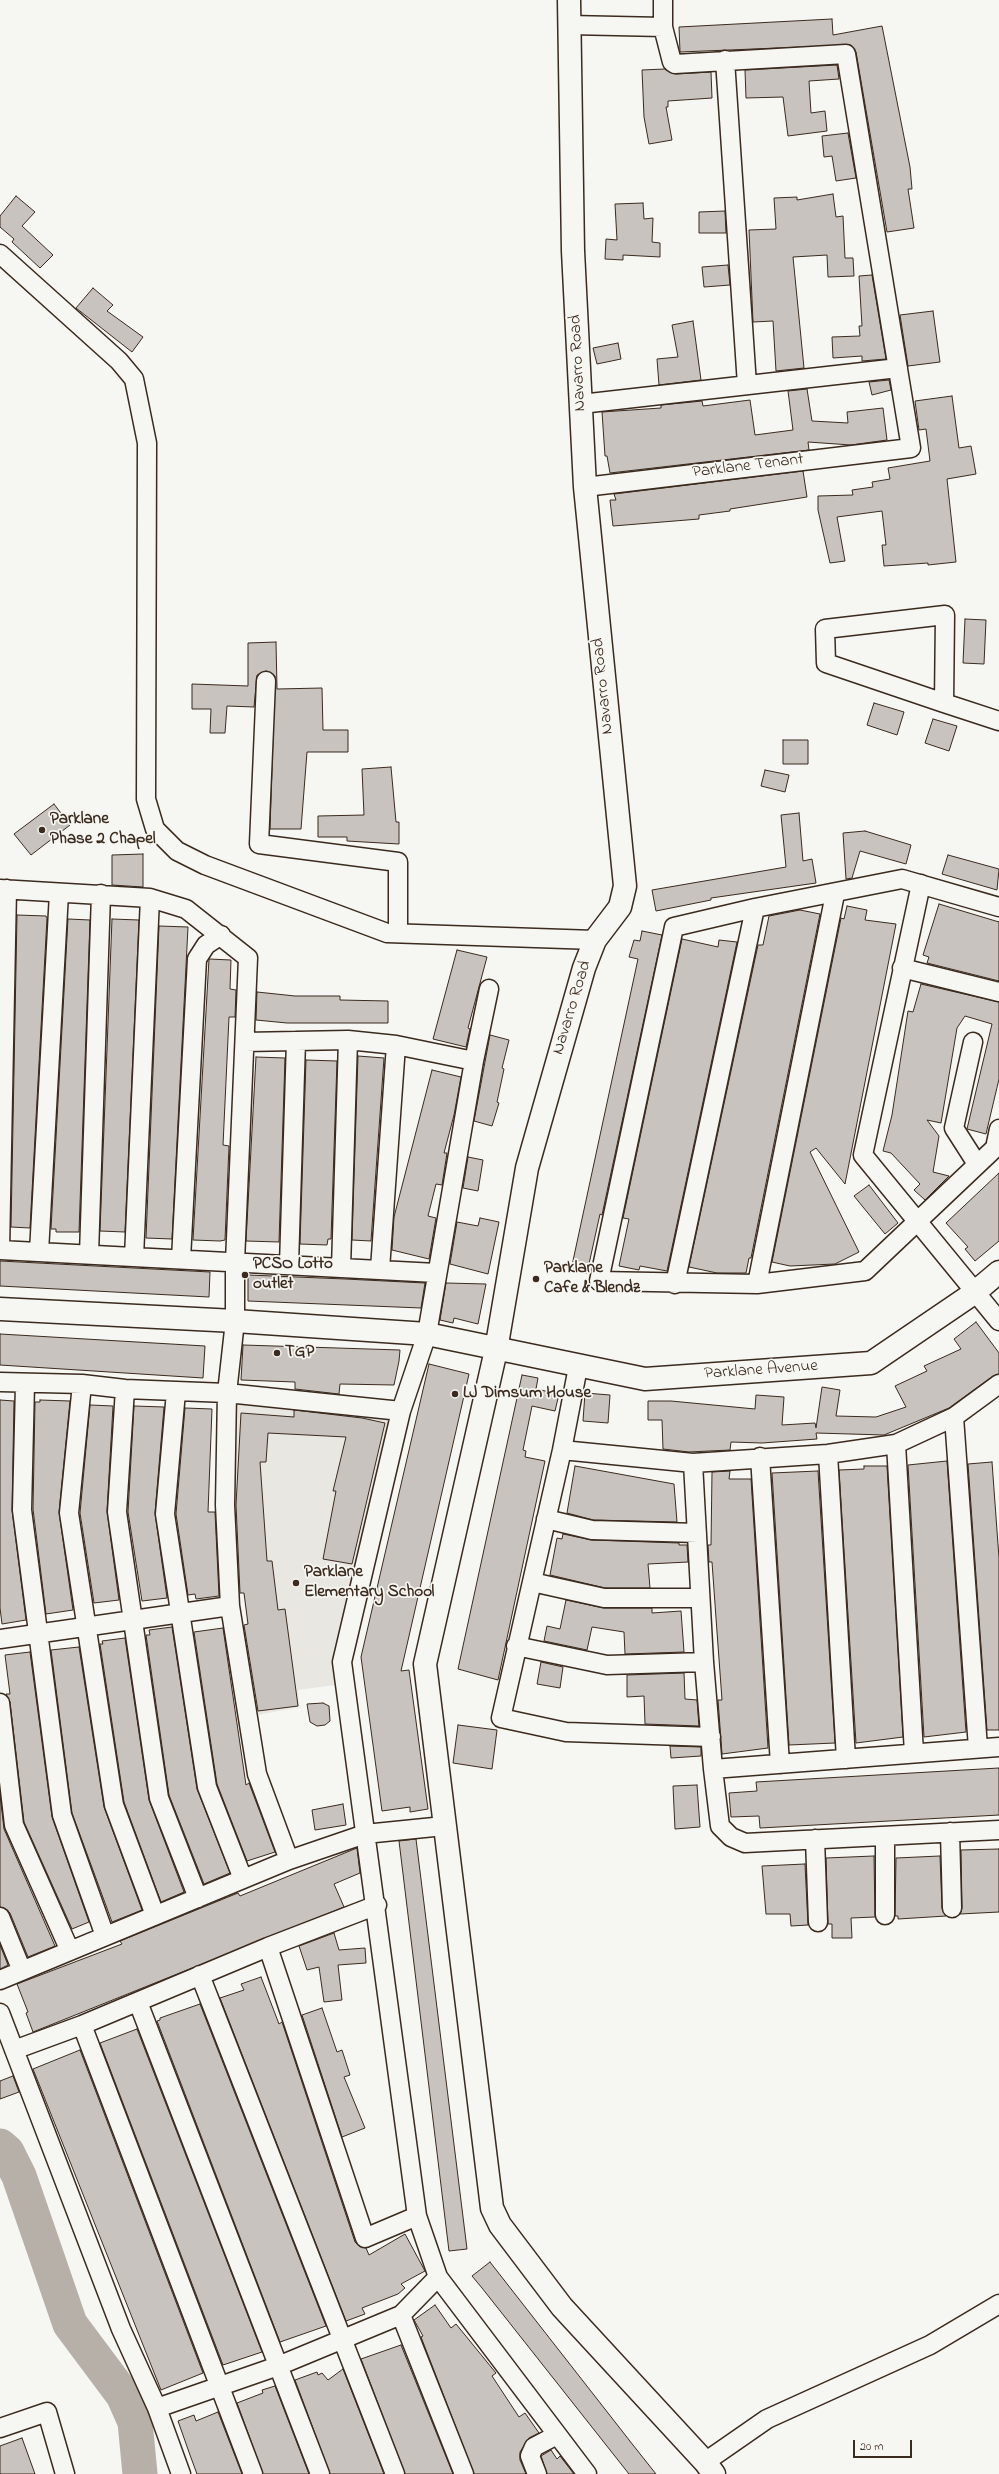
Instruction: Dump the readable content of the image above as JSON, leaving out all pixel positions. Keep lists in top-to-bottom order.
{
  "streets": {
    "street": ["Navarro Road", "Parklane Tenant", "Parklane Avenue"]
  },
  "crossings": [
    ["Navarro Road", "Parklane Tenant"],
    ["Navarro Road", "Parklane Avenue"]
  ],
  "places": [
    "Parklane Phase 2 Chapel",
    "PCSO Lotto outlet",
    "Parklane Cafe & Blendz",
    "TGP",
    "LJ Dimsum House",
    "Parklane Elementary School"
  ],
  "scale_bar": "20 m"
}
